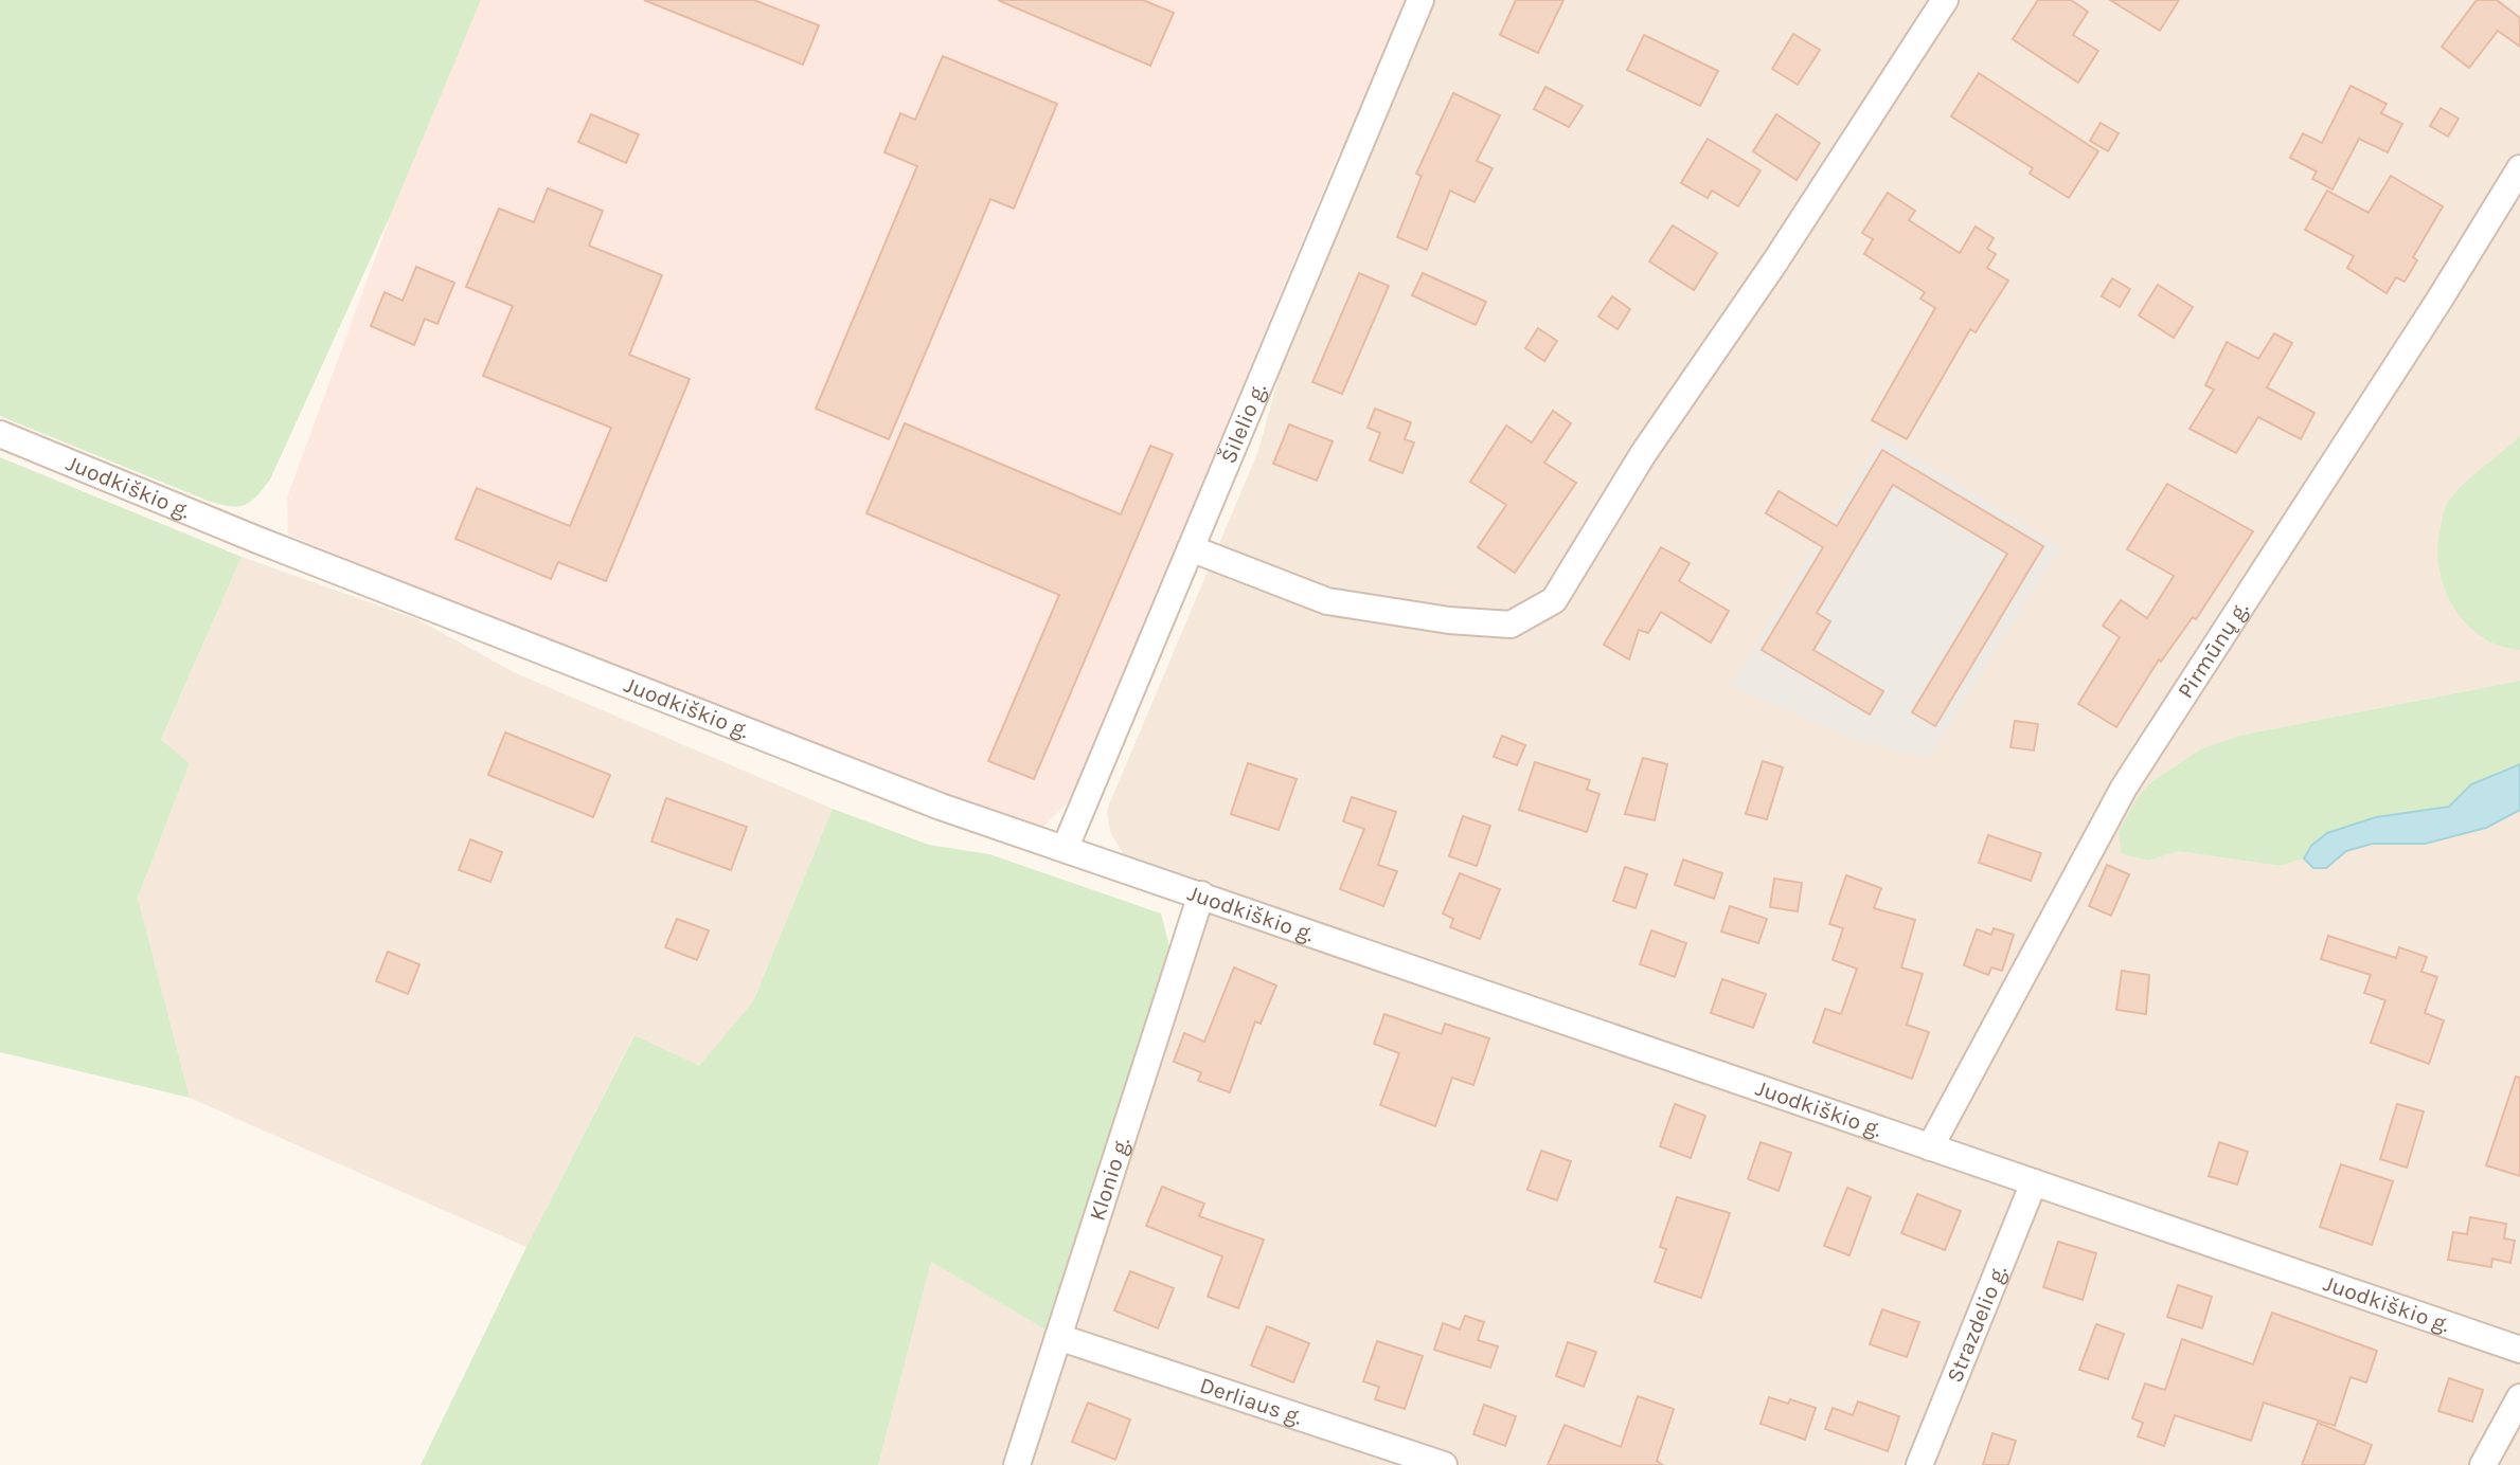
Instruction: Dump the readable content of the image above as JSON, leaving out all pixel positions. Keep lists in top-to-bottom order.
{
  "streets": {
    "street": [
      "Šilelio g.",
      "Juodkiškio g.",
      "Pirmūnų g.",
      "Klonio g.",
      "Strazdelio g.",
      "Derliaus g."
    ]
  },
  "crossings": [
    ["Šilelio g.", "Juodkiškio g."],
    ["Juodkiškio g.", "Pirmūnų g."],
    ["Juodkiškio g.", "Klonio g."],
    ["Juodkiškio g.", "Strazdelio g."],
    ["Klonio g.", "Derliaus g."]
  ]
}
